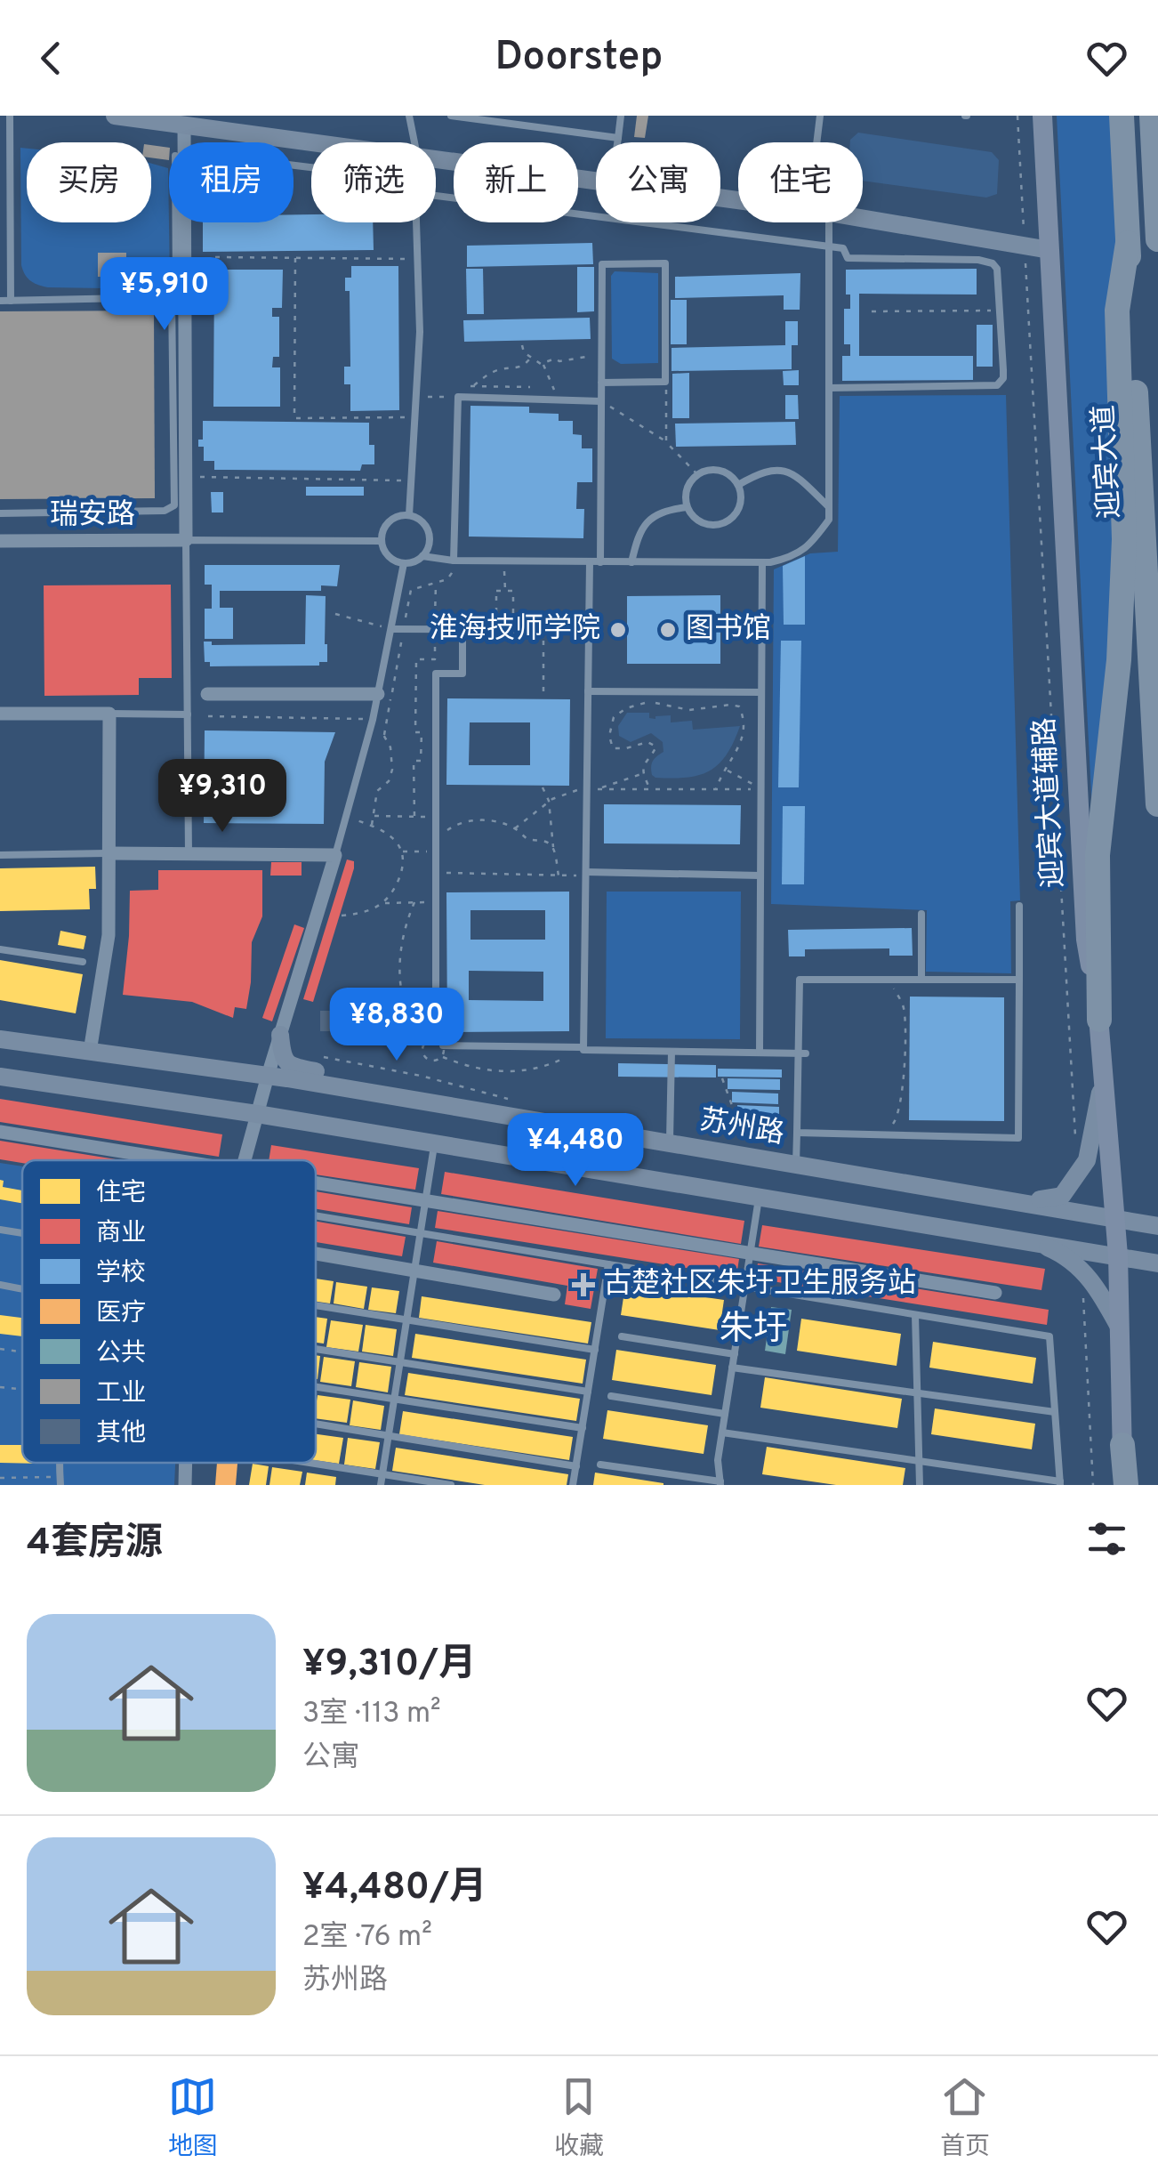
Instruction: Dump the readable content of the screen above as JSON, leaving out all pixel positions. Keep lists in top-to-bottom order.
{
  "streets": {
    "highway": ["迎宾大道"],
    "main road": ["迎宾大道辅路", "苏州路"],
    "street": ["瑞安路"]
  },
  "crossings": [
    ["迎宾大道辅路", "苏州路"]
  ],
  "districts": ["朱圩"],
  "places": {
    "other": ["淮海技师学院", "图书馆"],
    "health": ["古楚社区朱圩卫生服务站"]
  },
  "legend": [
    "住宅",
    "商业",
    "学校",
    "医疗",
    "公共",
    "工业",
    "其他"
  ],
  "page": {
    "header": "Doorstep",
    "chip": [
      "买房",
      "租房",
      "筛选",
      "新上",
      "公寓",
      "住宅"
    ],
    "price": [
      "¥5,910",
      "¥9,310",
      "¥8,830",
      "¥4,480"
    ],
    "heading": "4套房源",
    "list": [
      {
        "name": "¥9,310/月",
        "note": "3室 · 113 m² · 公寓"
      },
      {
        "name": "¥4,480/月",
        "note": "2室 · 76 m² · 苏州路"
      }
    ],
    "tabs": ["地图", "收藏", "首页"]
  }
}
